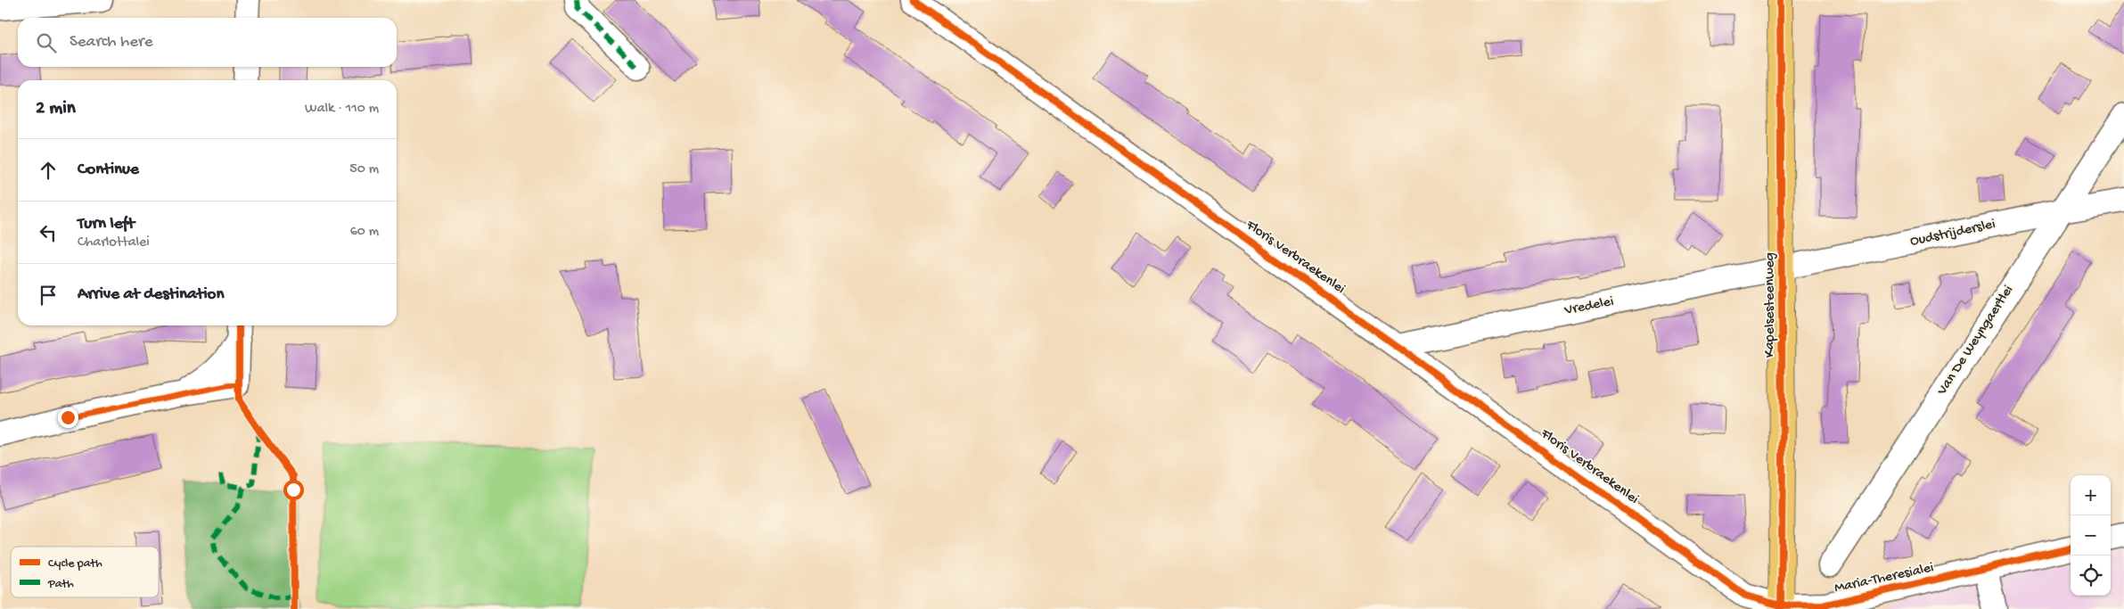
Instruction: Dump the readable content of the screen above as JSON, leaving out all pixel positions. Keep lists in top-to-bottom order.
{
  "streets": {
    "main road": ["Kapelsesteenweg"],
    "street": [
      "Oudstrijderslei",
      "Floris Verbraekenlei",
      "Vredelei",
      "Van De Weyngaertlei",
      "Maria-Theresialei"
    ]
  },
  "crossings": [
    ["Oudstrijderslei", "Kapelsesteenweg"],
    ["Oudstrijderslei", "Vredelei"],
    ["Oudstrijderslei", "Van De Weyngaertlei"],
    ["Floris Verbraekenlei", "Vredelei"],
    ["Floris Verbraekenlei", "Maria-Theresialei"],
    ["Kapelsesteenweg", "Vredelei"],
    ["Kapelsesteenweg", "Maria-Theresialei"]
  ],
  "legend": ["Cycle path", "Path"],
  "page": {
    "search": "Search here",
    "heading": ["2 min", "Walk · 110 m"],
    "list": [
      ["Continue", "50 m"],
      ["Turn left", "Charlottalei", "60 m"],
      "Arrive at destination"
    ],
    "map_buttons": ["+", "−"]
  }
}
